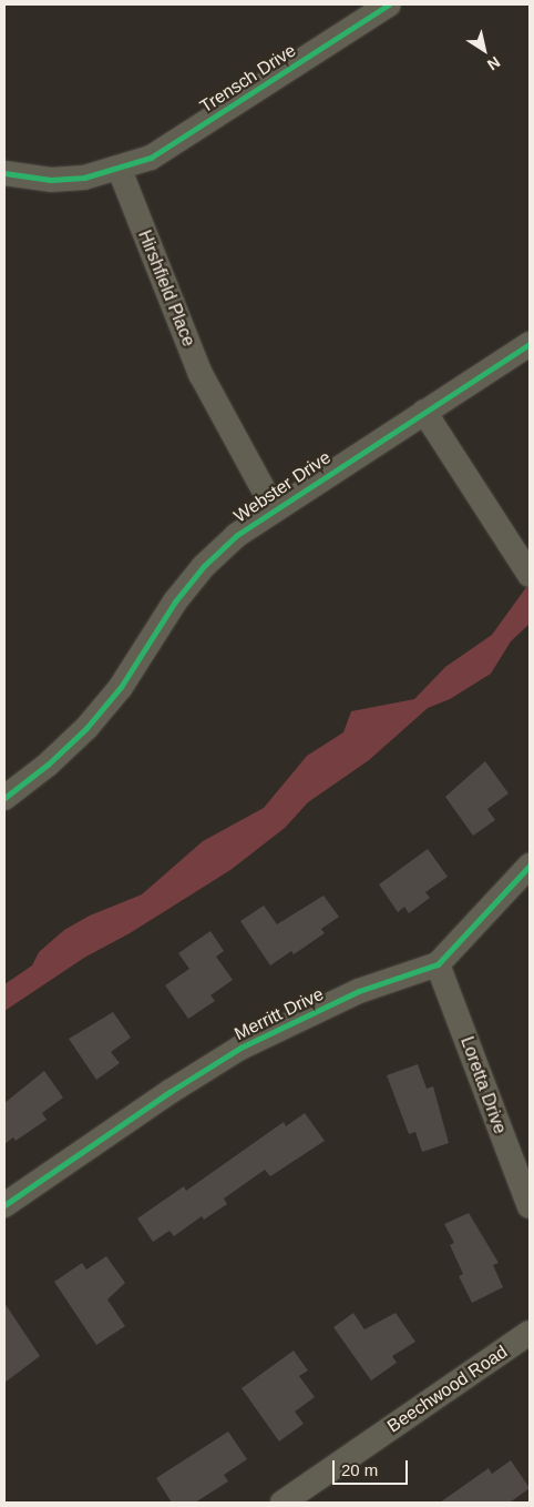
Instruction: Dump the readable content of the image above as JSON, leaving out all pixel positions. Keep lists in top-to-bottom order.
{
  "streets": {
    "street": [
      "Trensch Drive",
      "Hirshfield Place",
      "Webster Drive",
      "Merritt Drive",
      "Loretta Drive",
      "Beechwood Road"
    ]
  },
  "crossings": [
    ["Trensch Drive", "Hirshfield Place"],
    ["Hirshfield Place", "Webster Drive"],
    ["Merritt Drive", "Loretta Drive"]
  ],
  "scale_bar": "20 m",
  "north": "bottom right"
}
